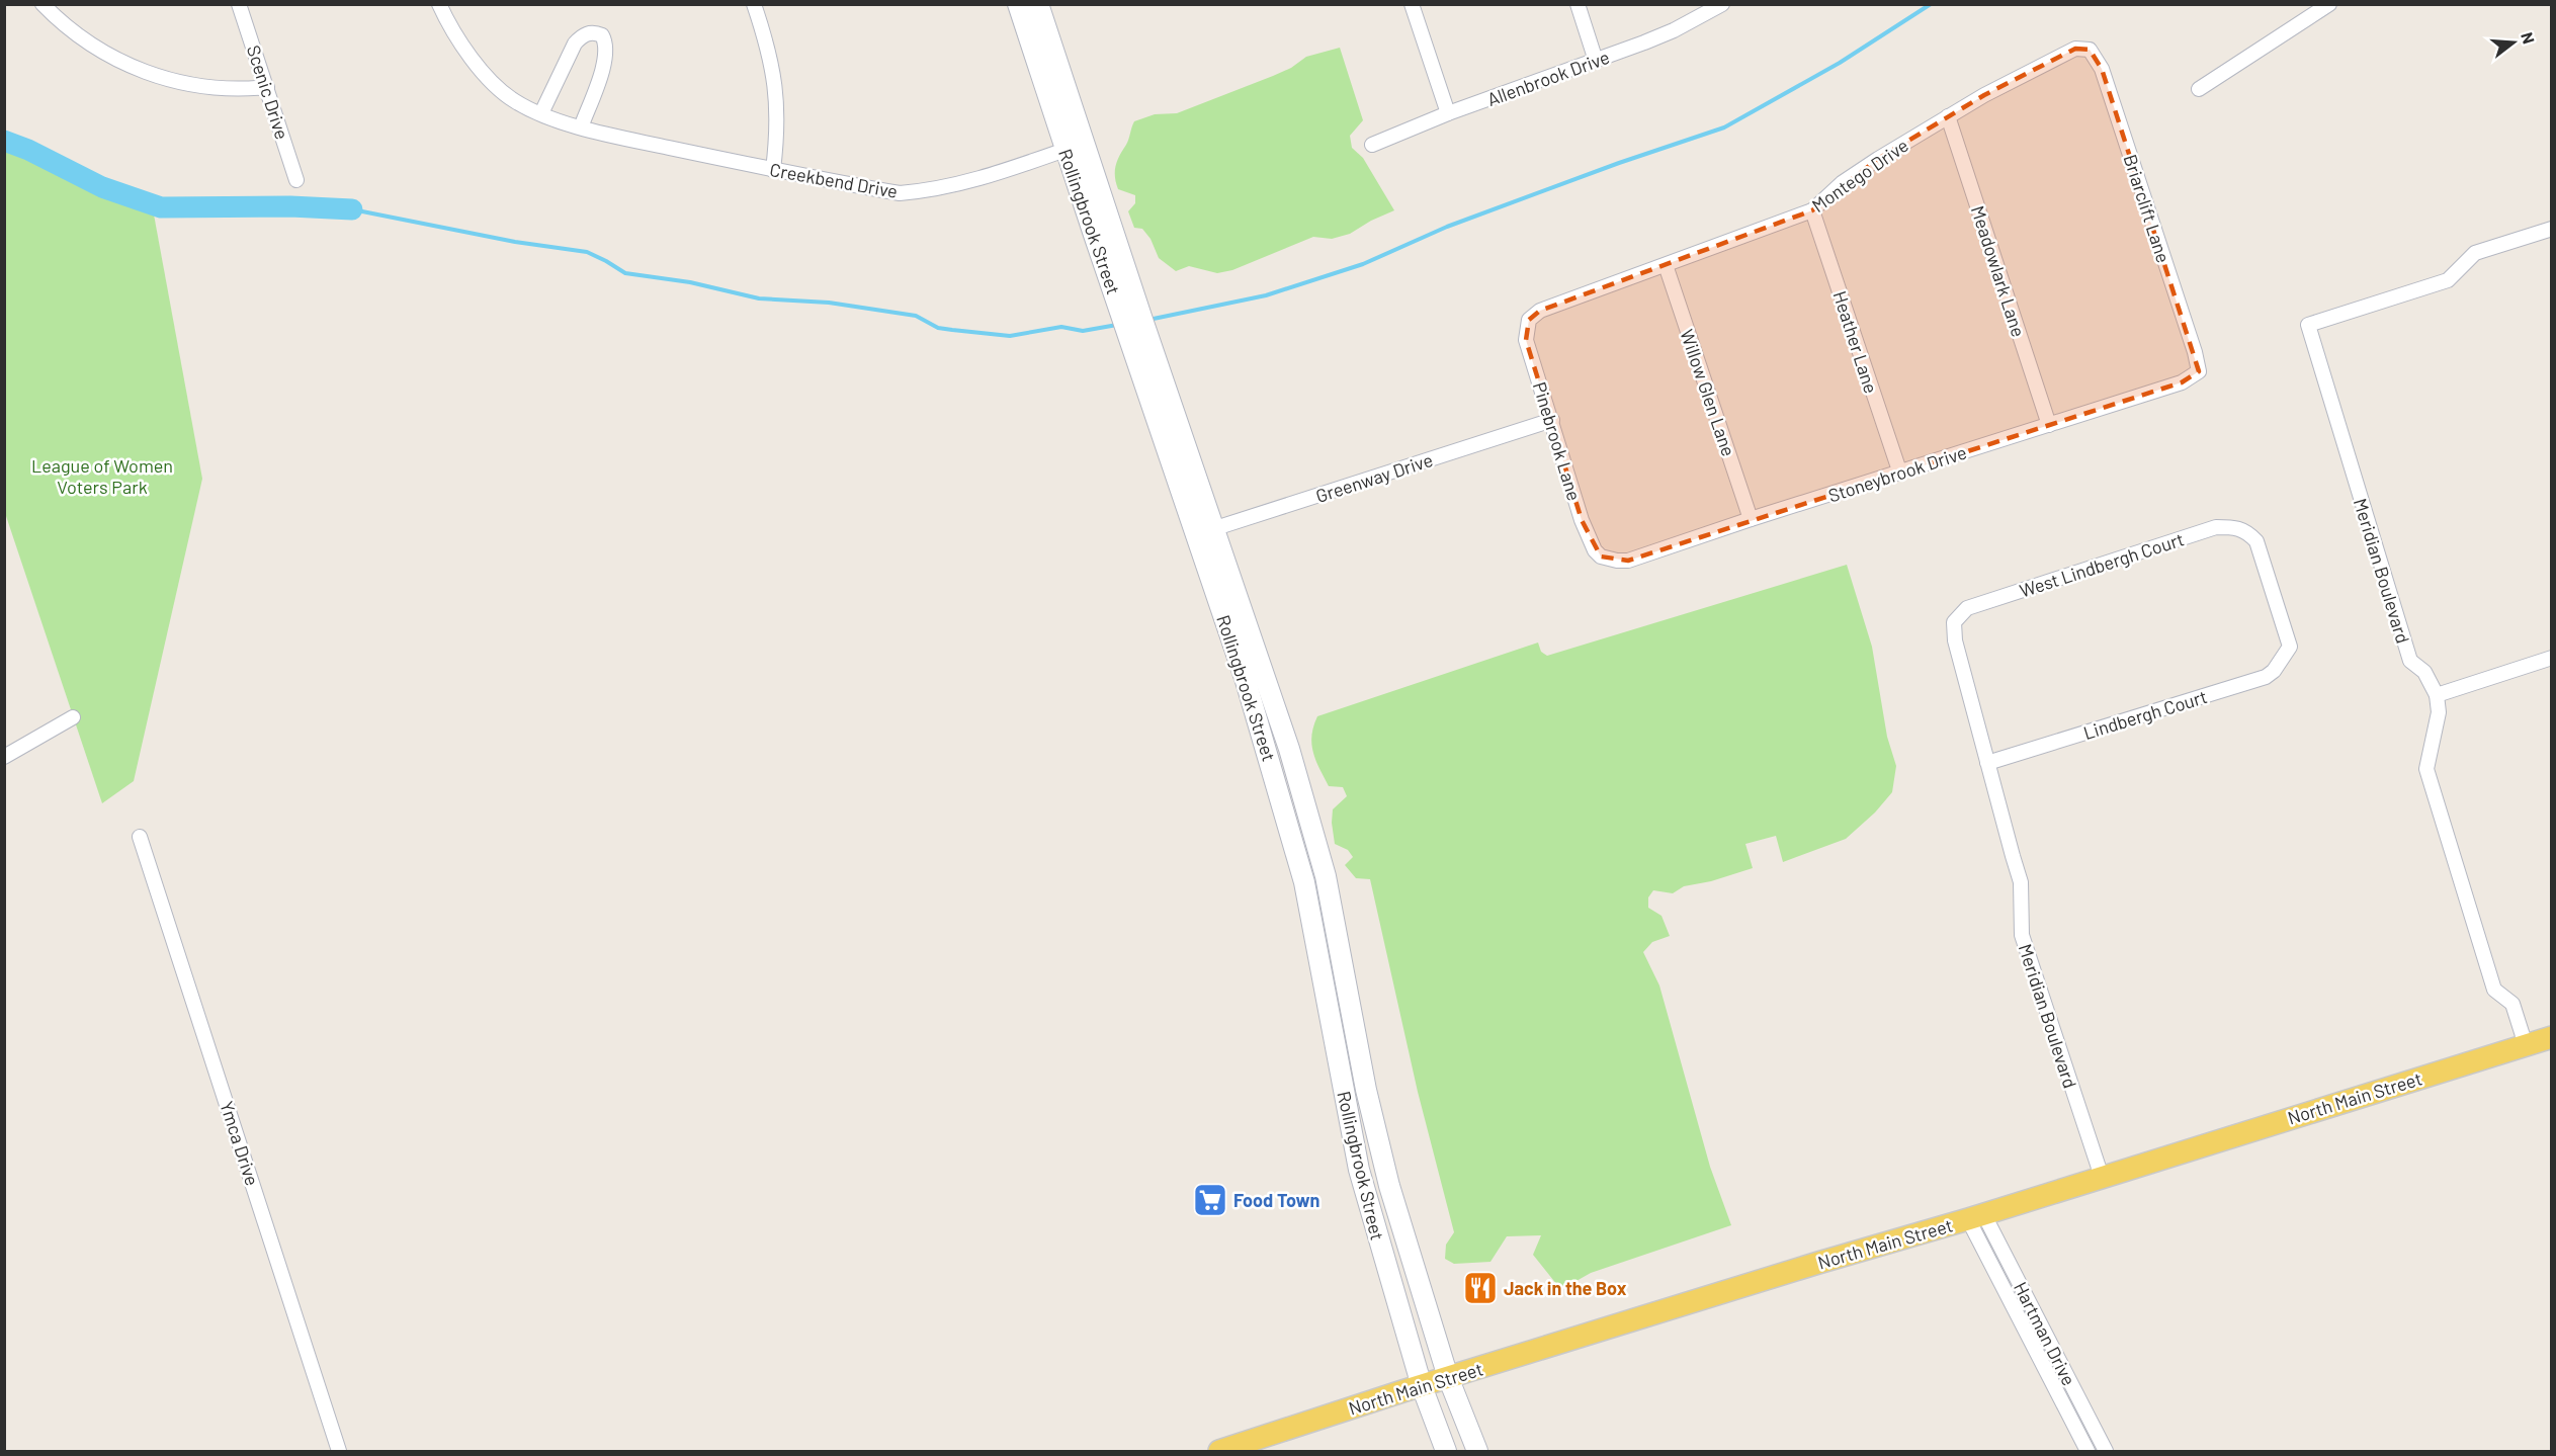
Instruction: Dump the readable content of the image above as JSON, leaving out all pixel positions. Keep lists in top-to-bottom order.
{
  "streets": {
    "main road": ["Rollingbrook Street", "North Main Street"],
    "street": [
      "Allenbrook Drive",
      "Scenic Drive",
      "Montego Drive",
      "Creekbend Drive",
      "Briarclift Lane",
      "Meadowlark Lane",
      "Heather Lane",
      "Willow Glen Lane",
      "Pinebrook Lane",
      "Stoneybrook Drive",
      "Greenway Drive",
      "West Lindbergh Court",
      "Meridian Boulevard",
      "Lindbergh Court",
      "Ymca Drive",
      "Hartman Drive"
    ]
  },
  "crossings": [
    ["Montego Drive", "Briarclift Lane"],
    ["Montego Drive", "Meadowlark Lane"],
    ["Montego Drive", "Heather Lane"],
    ["Montego Drive", "Willow Glen Lane"],
    ["Montego Drive", "Pinebrook Lane"],
    ["Creekbend Drive", "Rollingbrook Street"],
    ["Briarclift Lane", "Stoneybrook Drive"],
    ["Rollingbrook Street", "Greenway Drive"],
    ["Rollingbrook Street", "North Main Street"],
    ["Meadowlark Lane", "Stoneybrook Drive"],
    ["Heather Lane", "Stoneybrook Drive"],
    ["Willow Glen Lane", "Stoneybrook Drive"],
    ["Pinebrook Lane", "Stoneybrook Drive"],
    ["Pinebrook Lane", "Greenway Drive"],
    ["West Lindbergh Court", "Meridian Boulevard"],
    ["West Lindbergh Court", "Lindbergh Court"],
    ["Meridian Boulevard", "Lindbergh Court"],
    ["Meridian Boulevard", "North Main Street"],
    ["North Main Street", "Hartman Drive"]
  ],
  "parks": ["League of Women Voters Park"],
  "places": {
    "supermarket": ["Food Town"],
    "restaurant": ["Jack in the Box"]
  },
  "north": "right"
}
